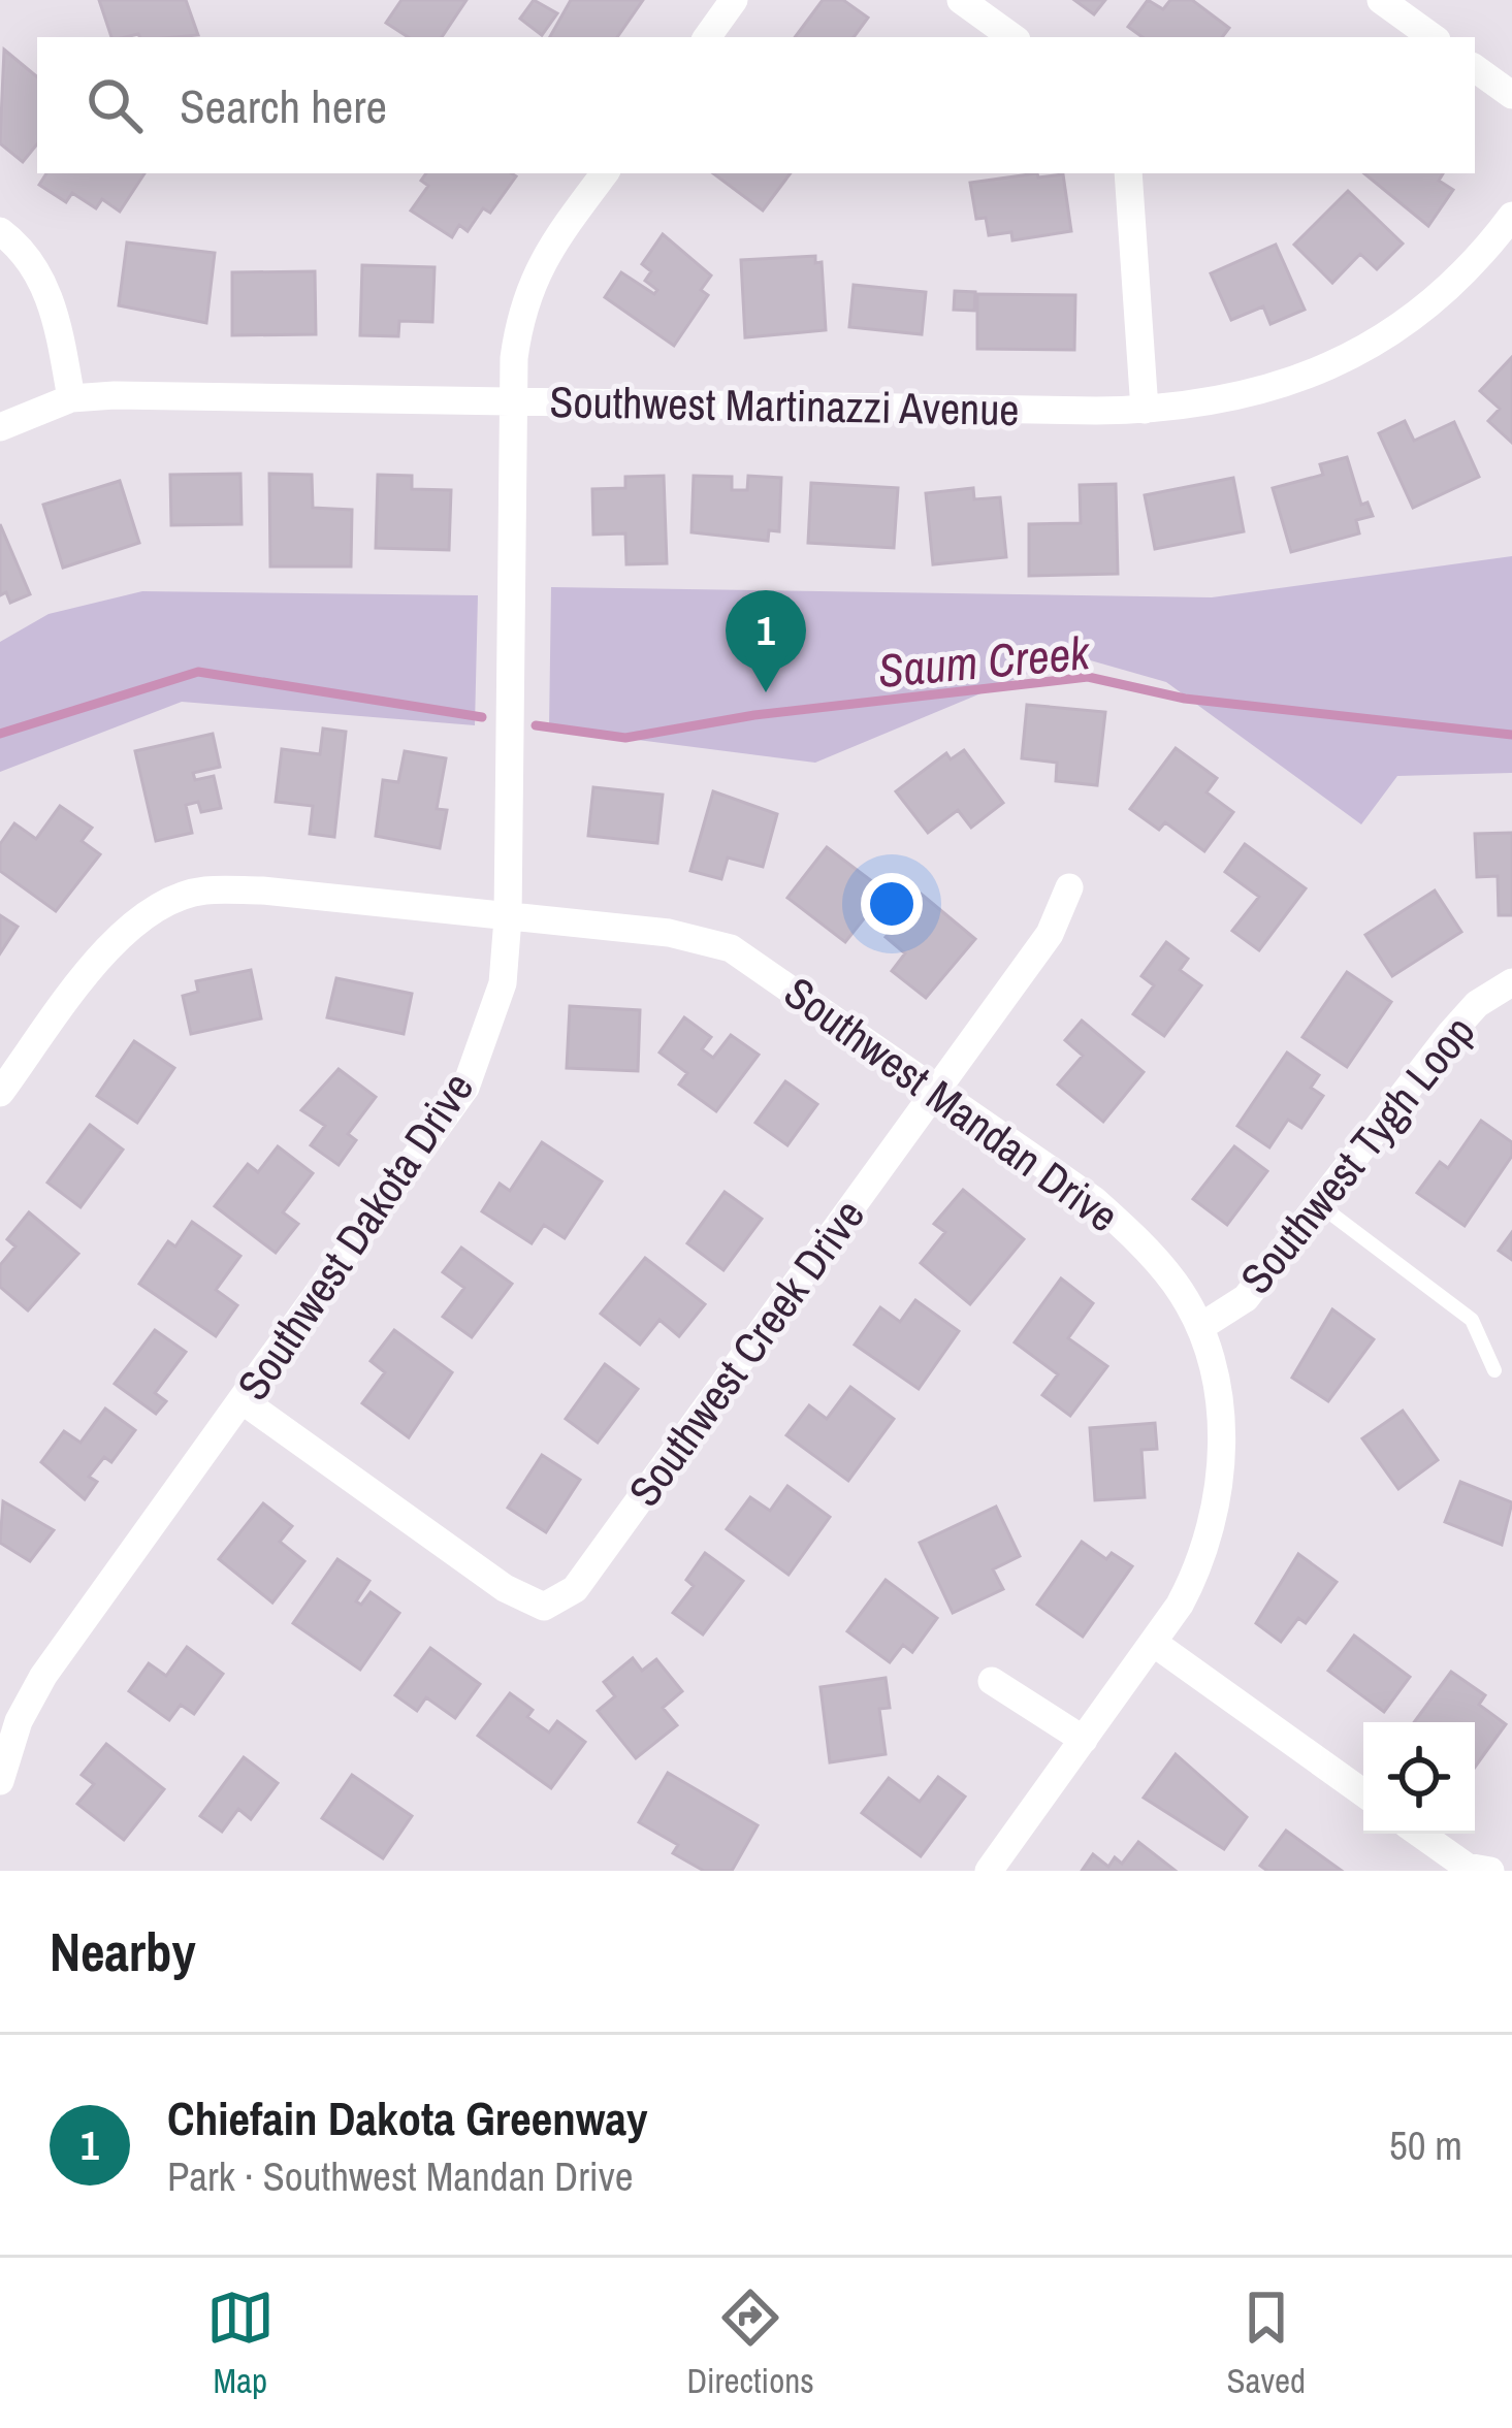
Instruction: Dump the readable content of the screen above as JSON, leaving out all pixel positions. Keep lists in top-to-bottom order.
{
  "streets": {
    "street": [
      "Southwest Martinazzi Avenue",
      "Southwest Mandan Drive",
      "Southwest Tygh Loop",
      "Southwest Dakota Drive",
      "Southwest Creek Drive"
    ]
  },
  "crossings": [
    ["Southwest Martinazzi Avenue", "Southwest Dakota Drive"],
    ["Southwest Mandan Drive", "Southwest Tygh Loop"],
    ["Southwest Mandan Drive", "Southwest Dakota Drive"],
    ["Southwest Mandan Drive", "Southwest Creek Drive"],
    ["Southwest Dakota Drive", "Southwest Creek Drive"]
  ],
  "water": ["Saum Creek"],
  "page": {
    "search": "Search here",
    "pins": "1",
    "heading": "Nearby",
    "list": [
      {
        "mark": "1",
        "name": "Chiefain Dakota Greenway",
        "note": "Park · Southwest Mandan Drive",
        "value": "50 m"
      }
    ],
    "nav": ["Map", "Directions", "Saved"]
  }
}
